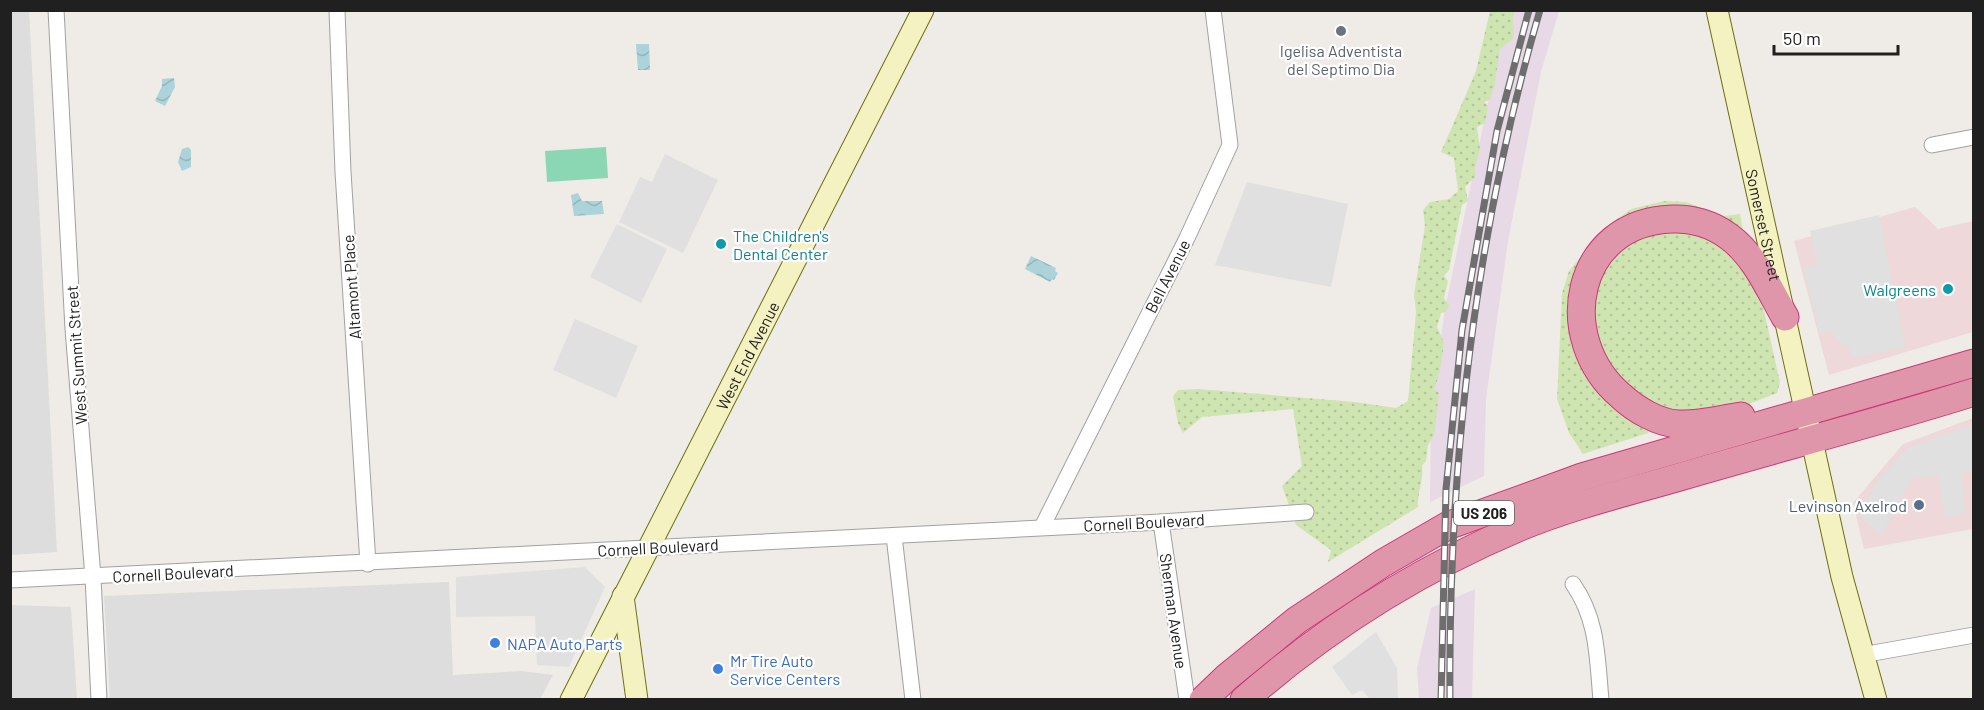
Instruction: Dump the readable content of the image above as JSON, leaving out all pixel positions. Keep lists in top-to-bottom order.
{
  "streets": {
    "highway": ["US 206"],
    "street": [
      "Somerset Street",
      "Bell Avenue",
      "Altamont Place",
      "West Summit Street",
      "West End Avenue",
      "Cornell Boulevard",
      "Sherman Avenue"
    ]
  },
  "crossings": [
    ["Somerset Street", "US 206"],
    ["Bell Avenue", "Cornell Boulevard"],
    ["Altamont Place", "Cornell Boulevard"],
    ["West Summit Street", "Cornell Boulevard"],
    ["West End Avenue", "Cornell Boulevard"],
    ["Cornell Boulevard", "Sherman Avenue"]
  ],
  "places": [
    "Igelisa Adventista del Septimo Dia",
    "The Children's Dental Center",
    "Walgreens",
    "Levinson Axelrod",
    "NAPA Auto Parts",
    "Mr Tire Auto Service Centers"
  ],
  "scale_bar": "50 m"
}
